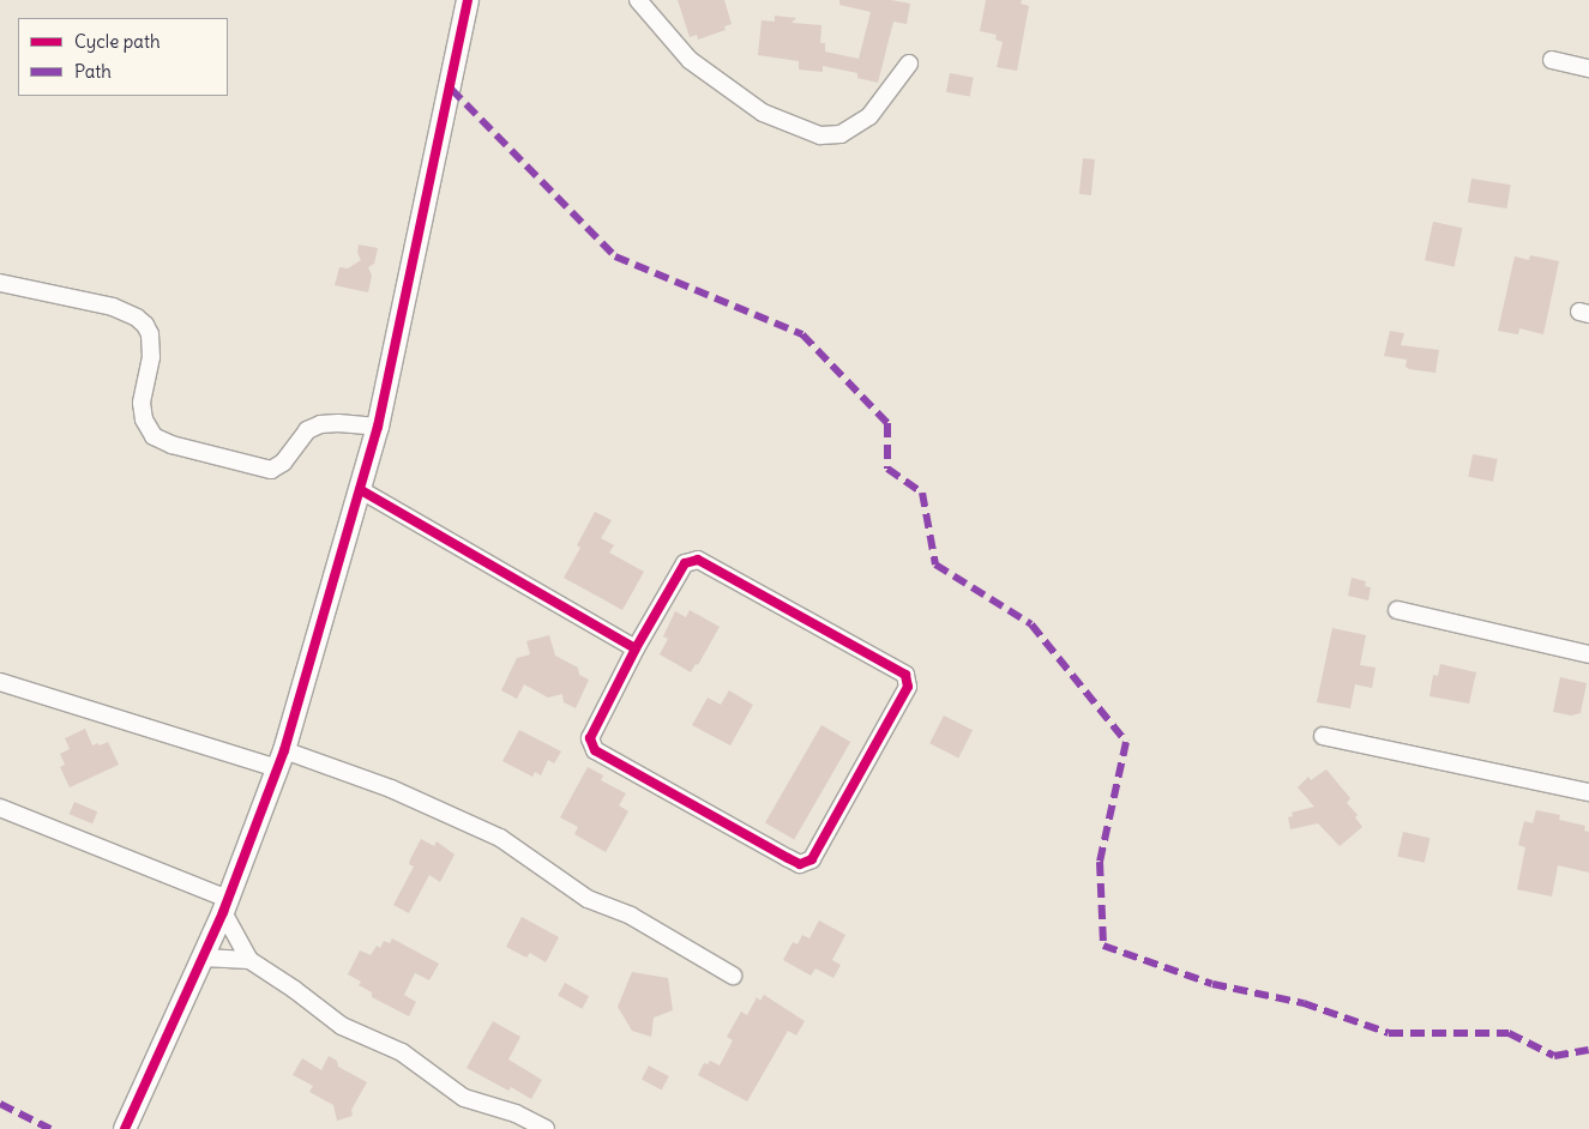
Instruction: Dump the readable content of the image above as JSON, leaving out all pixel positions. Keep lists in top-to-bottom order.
{
  "legend": ["Cycle path", "Path"]
}
